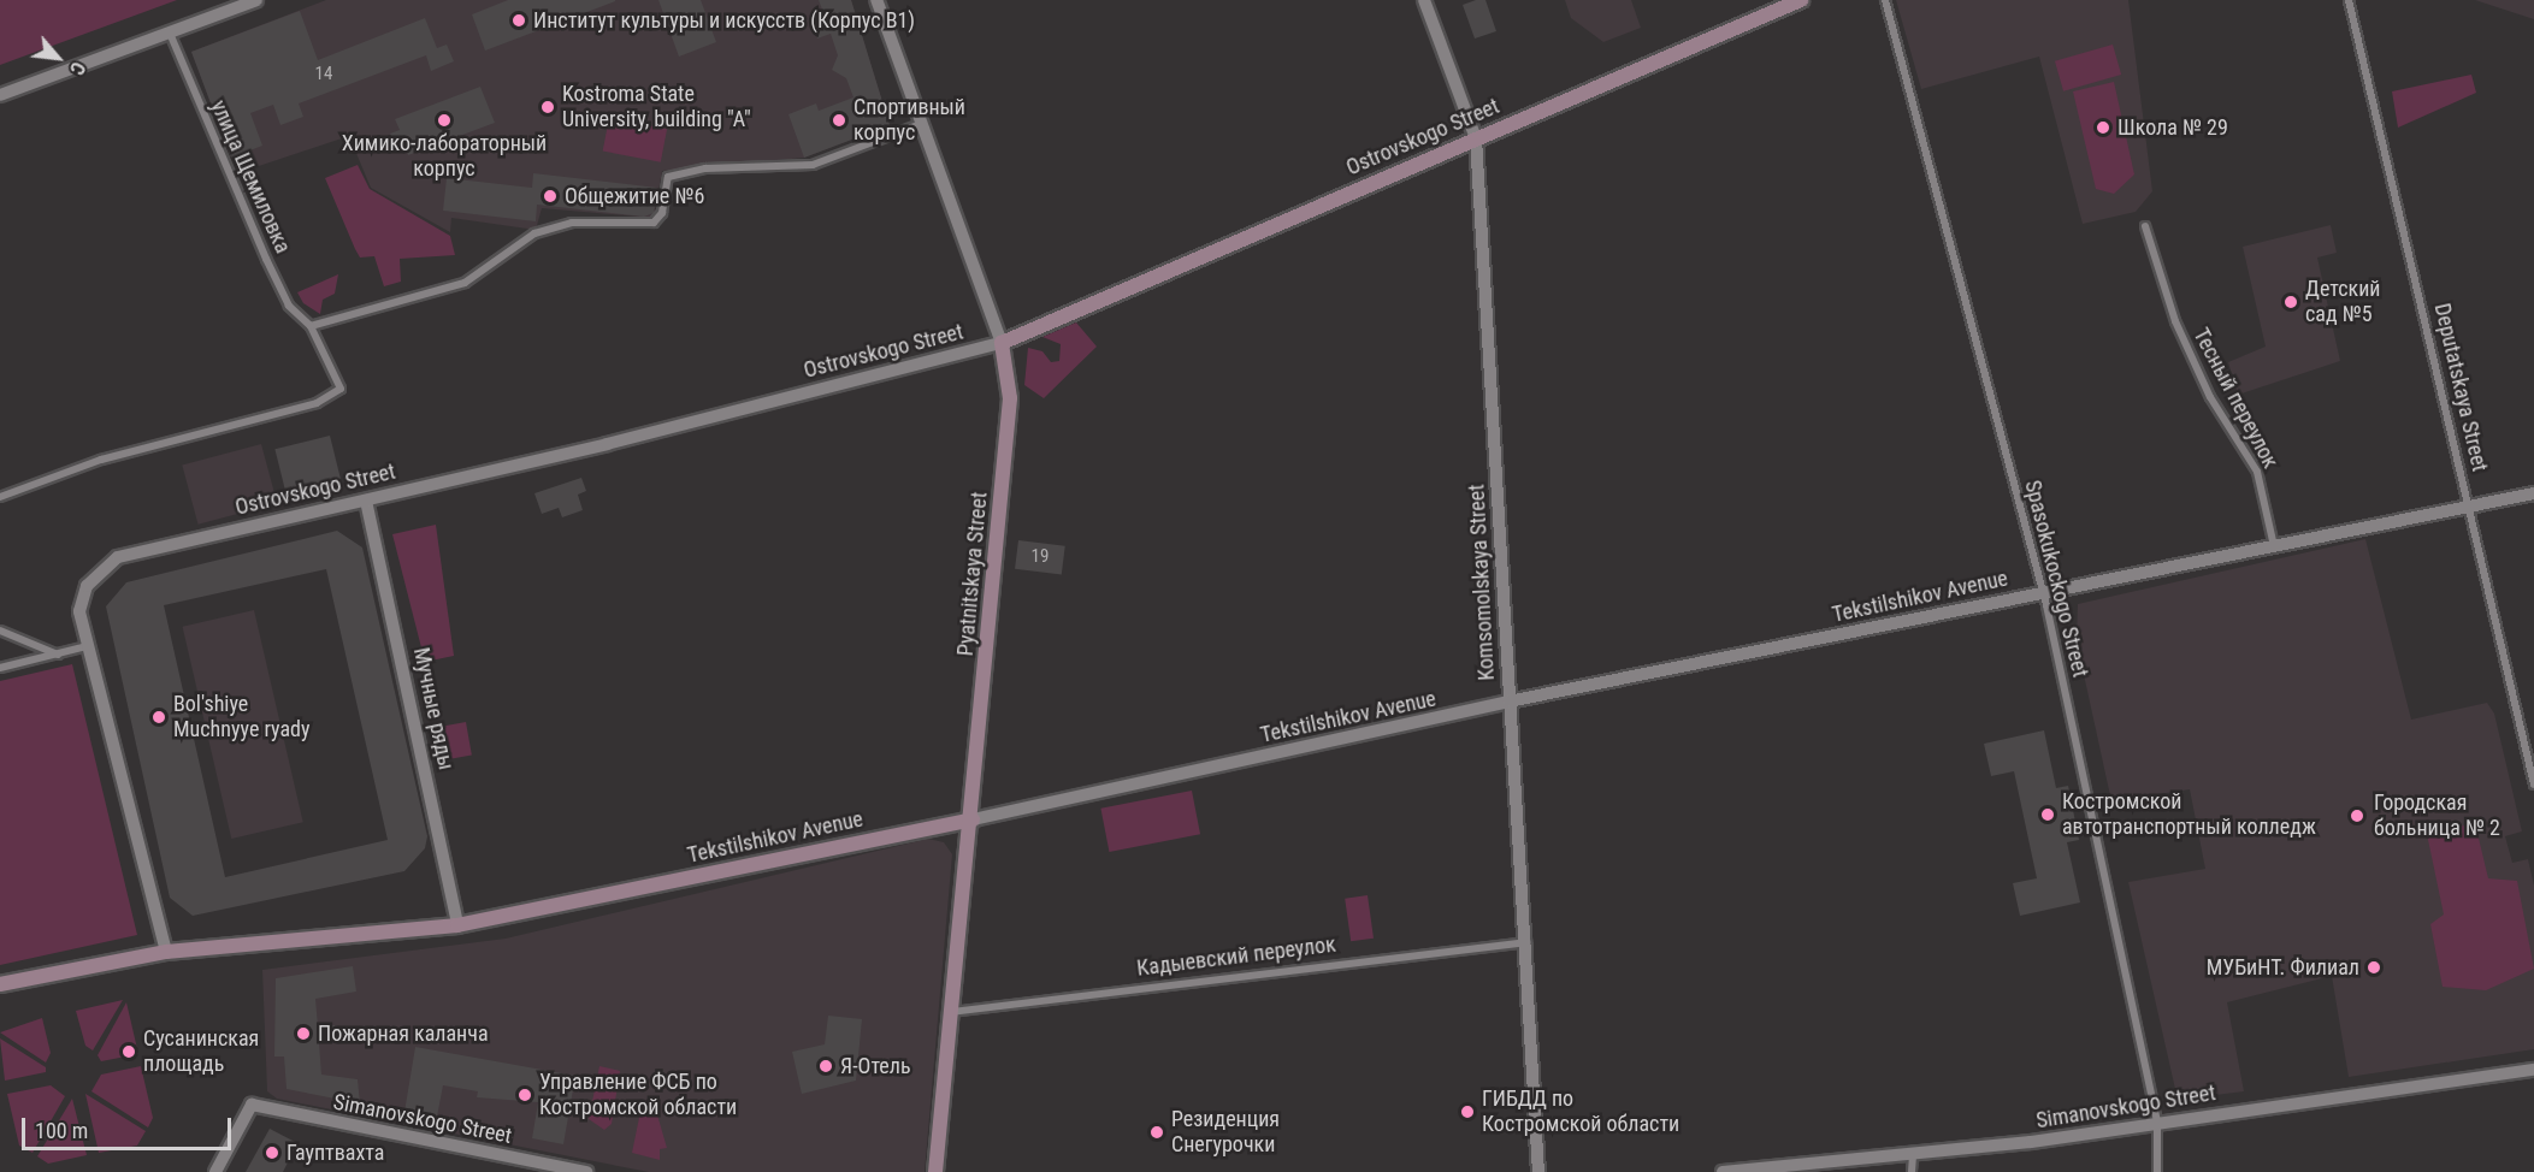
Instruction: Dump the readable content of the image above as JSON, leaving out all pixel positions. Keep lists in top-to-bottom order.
{
  "streets": {
    "main road": ["Ostrovskogo Street", "Pyatnitskaya Street", "Tekstilshikov Avenue"],
    "street": [
      "улица Щемиловка",
      "Deputatskaya Street",
      "Тесный переулок",
      "Spasokukoсkogo Street",
      "Komsomolskaya Street",
      "Мучные ряды",
      "Кадыевский переулок",
      "Simanovskogo Street"
    ]
  },
  "crossings": [
    ["Ostrovskogo Street", "Pyatnitskaya Street"],
    ["Ostrovskogo Street", "Komsomolskaya Street"],
    ["Ostrovskogo Street", "Мучные ряды"],
    ["Deputatskaya Street", "Tekstilshikov Avenue"],
    ["Тесный переулок", "Tekstilshikov Avenue"],
    ["Pyatnitskaya Street", "Tekstilshikov Avenue"],
    ["Pyatnitskaya Street", "Кадыевский переулок"],
    ["Spasokukoсkogo Street", "Tekstilshikov Avenue"],
    ["Spasokukoсkogo Street", "Simanovskogo Street"],
    ["Komsomolskaya Street", "Tekstilshikov Avenue"],
    ["Komsomolskaya Street", "Кадыевский переулок"],
    ["Tekstilshikov Avenue", "Мучные ряды"]
  ],
  "places": [
    "Институт культуры и искусств (Корпус В1)",
    "Kostroma State University, building \"A\"",
    "Химико-лабораторный корпус",
    "Спортивный корпус",
    "Школа № 29",
    "Общежитие №6",
    "Детский сад №5",
    "Bol'shiye Muchnyye ryady",
    "Костромской автотранспортный колледж",
    "Городская больница № 2",
    "МУБиНТ. Филиал",
    "Пожарная каланча",
    "Сусанинская площадь",
    "Я-Отель",
    "Управление ФСБ по Костромской области",
    "ГИБДД по Костромской области",
    "Резиденция Снегурочки",
    "Гауптвахта"
  ],
  "house_numbers": ["14", "19"],
  "scale_bar": "100 m",
  "north": "bottom right"
}
